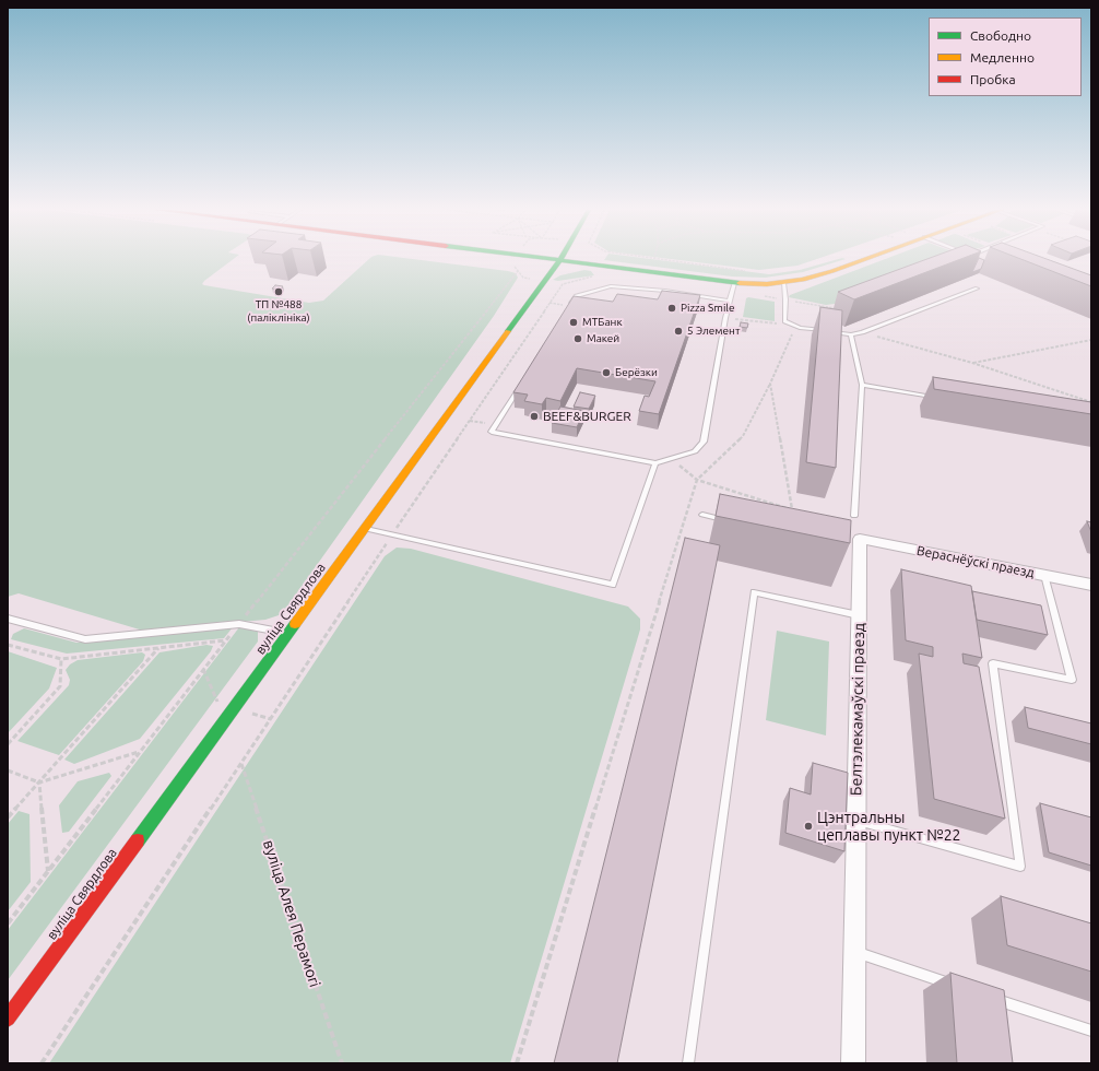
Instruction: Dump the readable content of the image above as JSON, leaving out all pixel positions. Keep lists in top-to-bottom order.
{
  "streets": {
    "main road": ["вуліца Свярдлова"],
    "street": ["Вераснёўскі праезд", "Белтэлекамаўскі праезд"],
    "path": ["вуліца Алея Перамогі"]
  },
  "crossings": [
    ["Вераснёўскі праезд", "Белтэлекамаўскі праезд"]
  ],
  "places": [
    "ТП №488 (паліклініка)",
    "Pizza Smile",
    "МТБанк",
    "5 Элемент",
    "Макей",
    "Берёзки",
    "BEEF&BURGER",
    "Цэнтральны цеплавы пункт №22"
  ],
  "legend": ["Свободно", "Медленно", "Пробка"]
}
